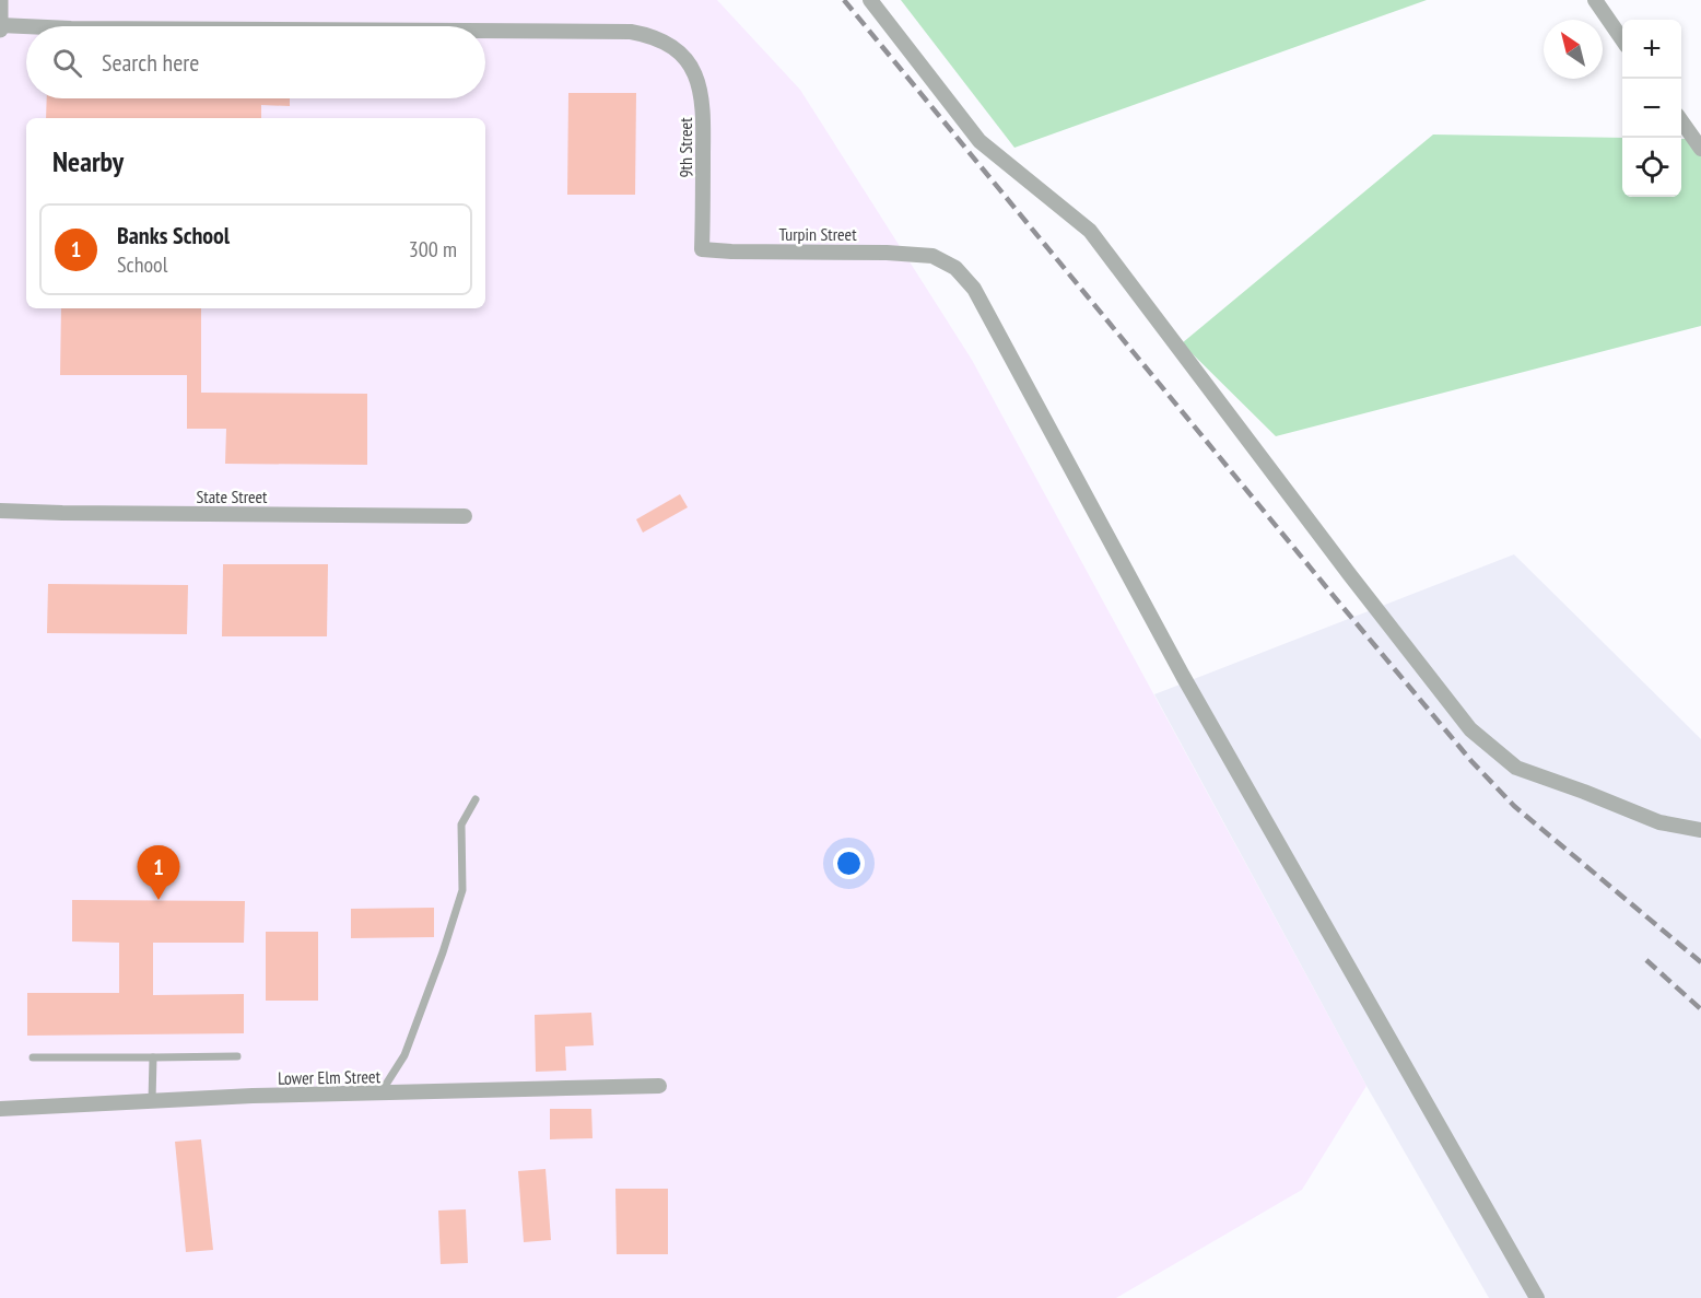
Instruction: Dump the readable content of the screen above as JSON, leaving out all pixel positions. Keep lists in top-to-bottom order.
{
  "streets": {
    "street": [
      "9th Street",
      "Turpin Street",
      "State Street",
      "Lower Elm Street"
    ]
  },
  "crossings": [
    ["9th Street", "Turpin Street"]
  ],
  "north": "top left",
  "page": {
    "map_buttons": ["+", "−"],
    "search": "Search here",
    "heading": "Nearby",
    "list": [
      {
        "mark": "1",
        "name": "Banks School",
        "note": "School",
        "value": "300 m"
      }
    ],
    "pins": "1"
  }
}
